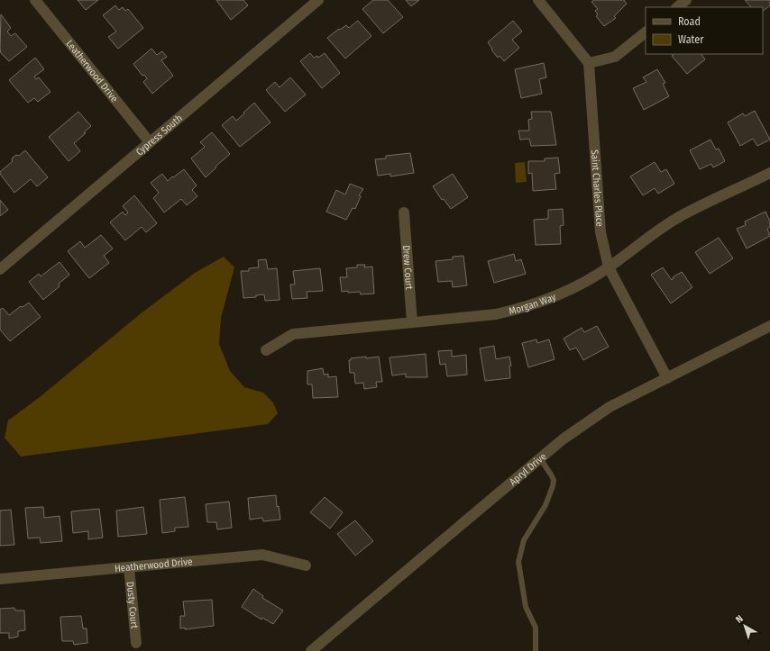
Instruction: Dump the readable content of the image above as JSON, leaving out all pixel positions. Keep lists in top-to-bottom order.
{
  "streets": {
    "street": [
      "Leatherwood Drive",
      "Cypress South",
      "Saint Charles Place",
      "Drew Court",
      "Morgan Way",
      "Apryl Drive",
      "Heatherwood Drive",
      "Dusty Court"
    ]
  },
  "crossings": [
    ["Leatherwood Drive", "Cypress South"],
    ["Saint Charles Place", "Morgan Way"],
    ["Saint Charles Place", "Apryl Drive"],
    ["Drew Court", "Morgan Way"],
    ["Heatherwood Drive", "Dusty Court"]
  ],
  "legend": ["Road", "Water"],
  "north": "top left"
}
